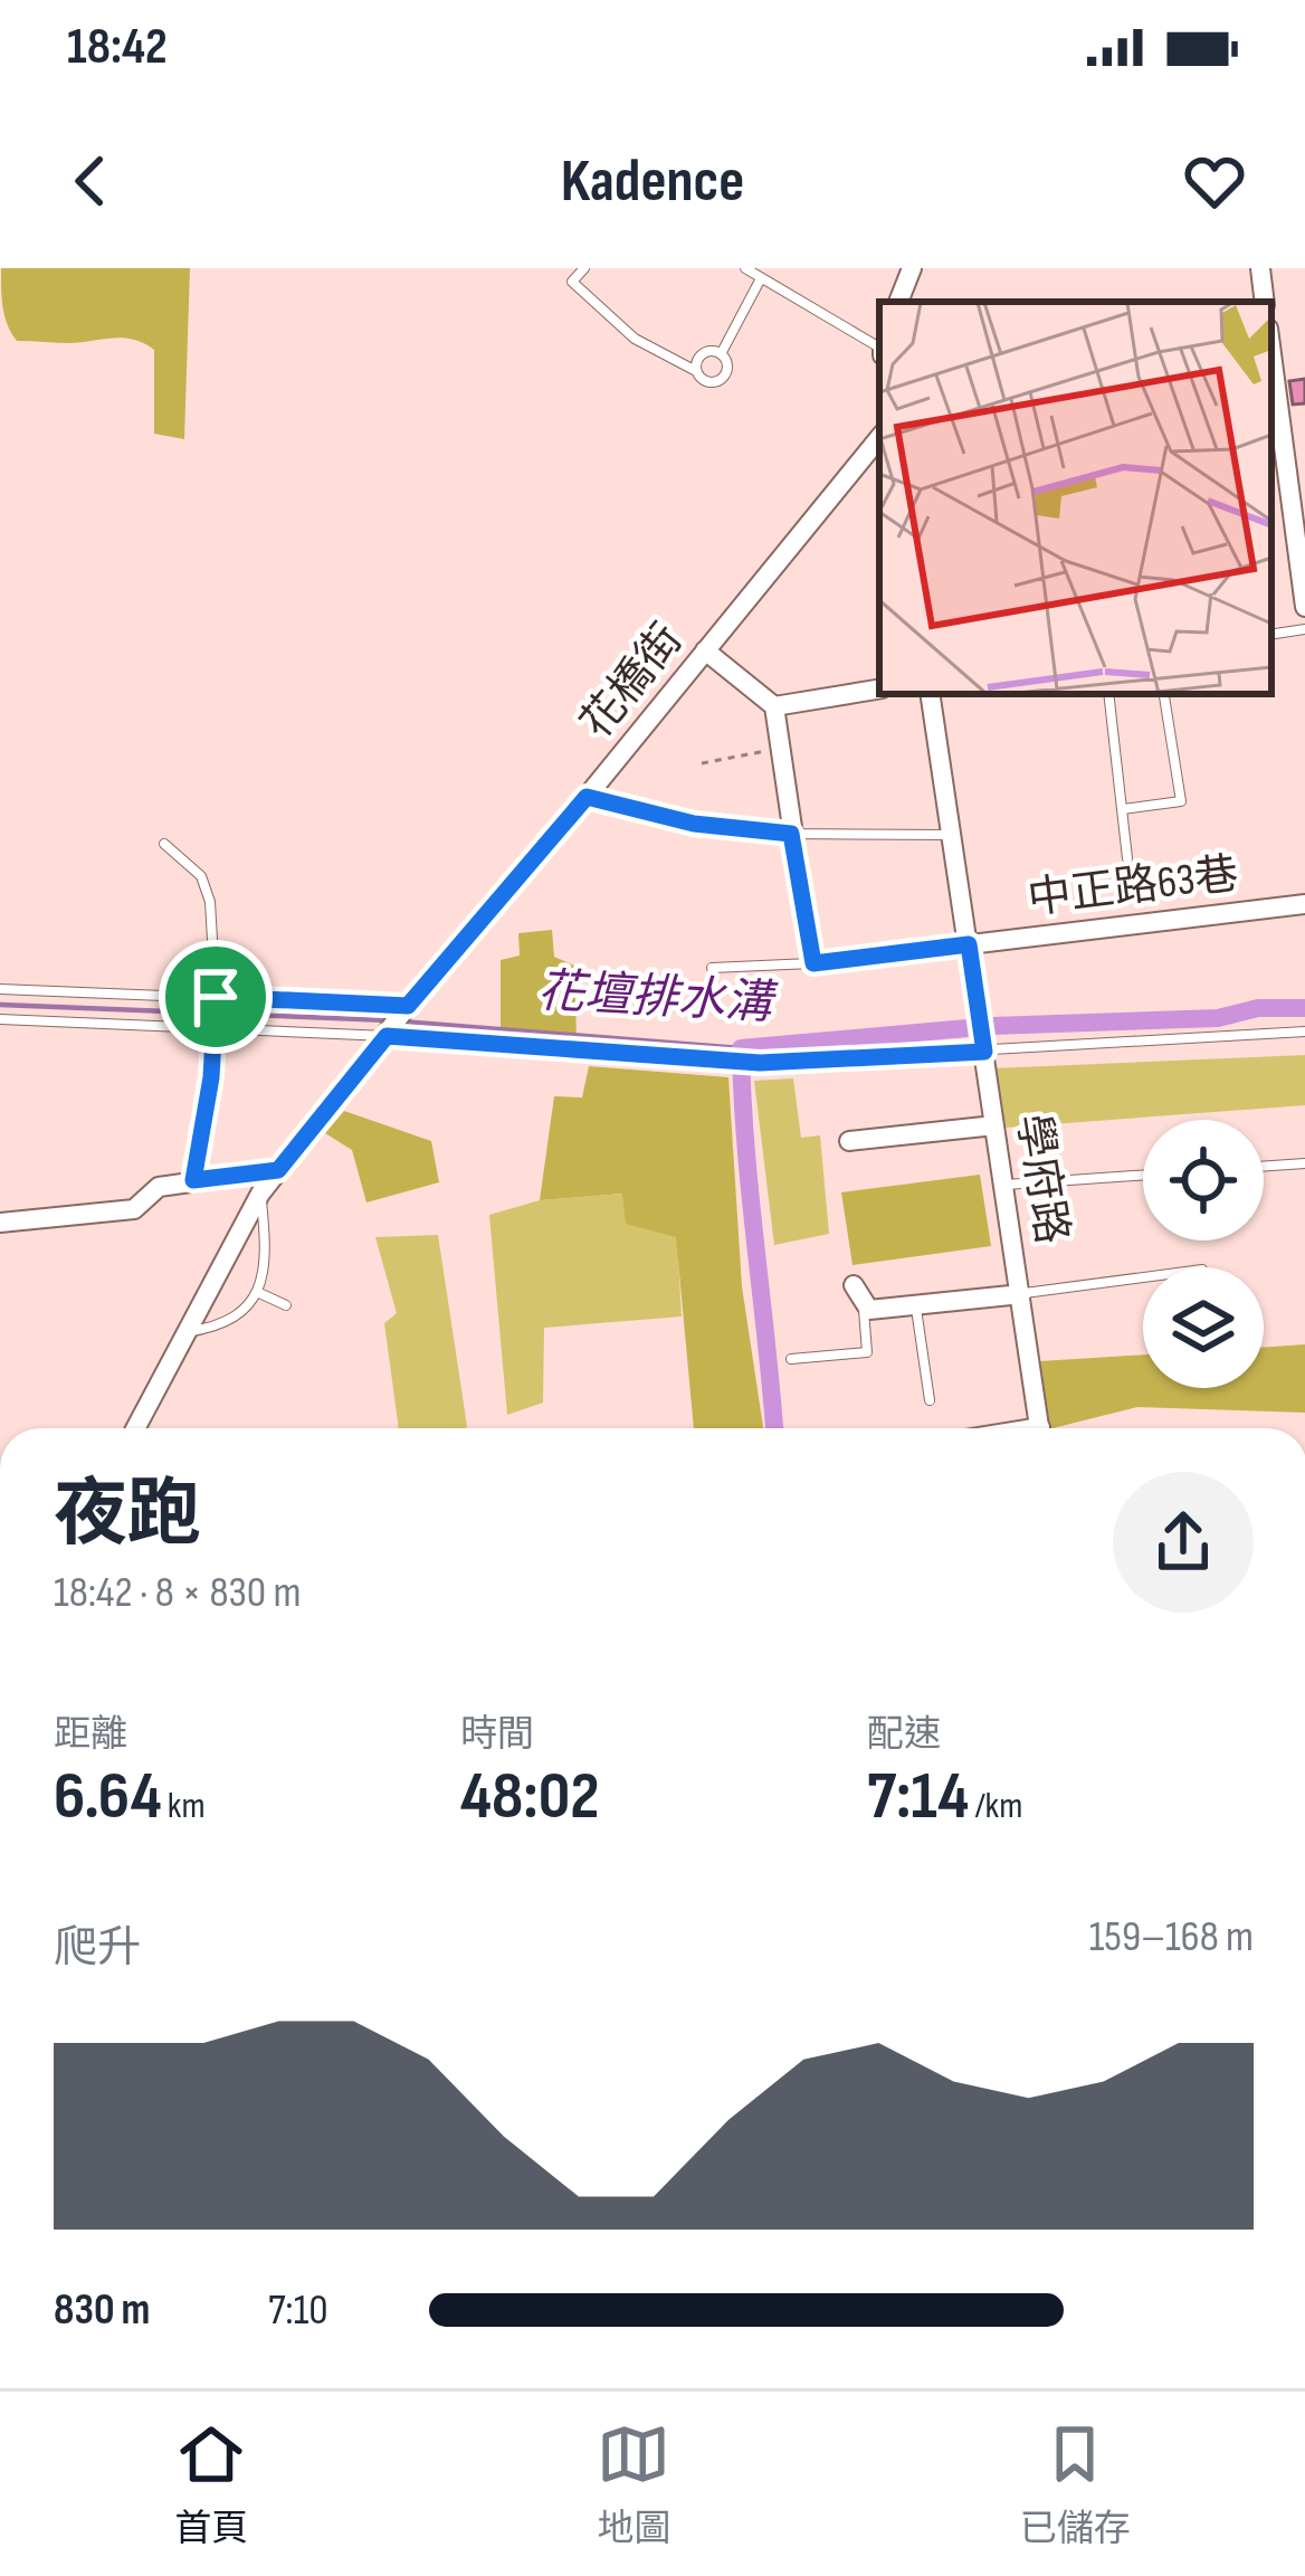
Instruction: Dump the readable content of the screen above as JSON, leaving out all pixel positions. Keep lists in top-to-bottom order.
{
  "streets": {
    "street": ["花橋街", "中正路63巷", "學府路"]
  },
  "crossings": [
    ["中正路63巷", "學府路"]
  ],
  "water": ["花壇排水溝"],
  "page": {
    "status": "18:42",
    "header": "Kadence",
    "heading": ["夜跑", "18:42 · 8 × 830 m"],
    "stats": [
      ["距離", "6.64 km"],
      ["時間", "48:02"],
      ["配速", "7:14 /km"]
    ],
    "chart": ["爬升", "159–168 m"],
    "list": [
      {
        "name": "830 m",
        "note": "7:10"
      }
    ],
    "tabs": ["首頁", "地圖", "已儲存"]
  }
}
